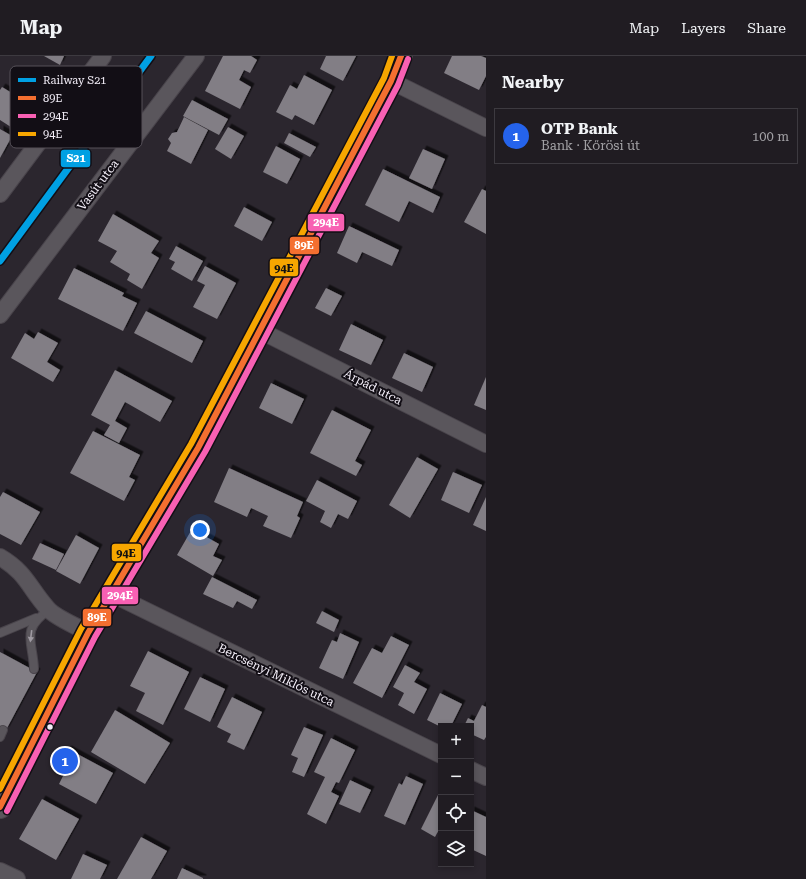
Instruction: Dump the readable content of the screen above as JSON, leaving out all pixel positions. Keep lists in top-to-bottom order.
{
  "streets": {
    "street": ["Vasút utca", "Árpád utca", "Bercsényi Miklós utca"]
  },
  "lines": [
    "rail line S21",
    "transit line 89E",
    "transit line 94E",
    "transit line 294E"
  ],
  "legend": [
    "Railway S21",
    "89E",
    "294E",
    "94E"
  ],
  "page": {
    "header": "Map",
    "nav": ["Map", "Layers", "Share"],
    "heading": "Nearby",
    "list": [
      {
        "mark": "1",
        "name": "OTP Bank",
        "note": "Bank · Kőrösi út",
        "value": "100 m"
      }
    ],
    "map_buttons": ["+", "−"],
    "pins": "1"
  }
}
